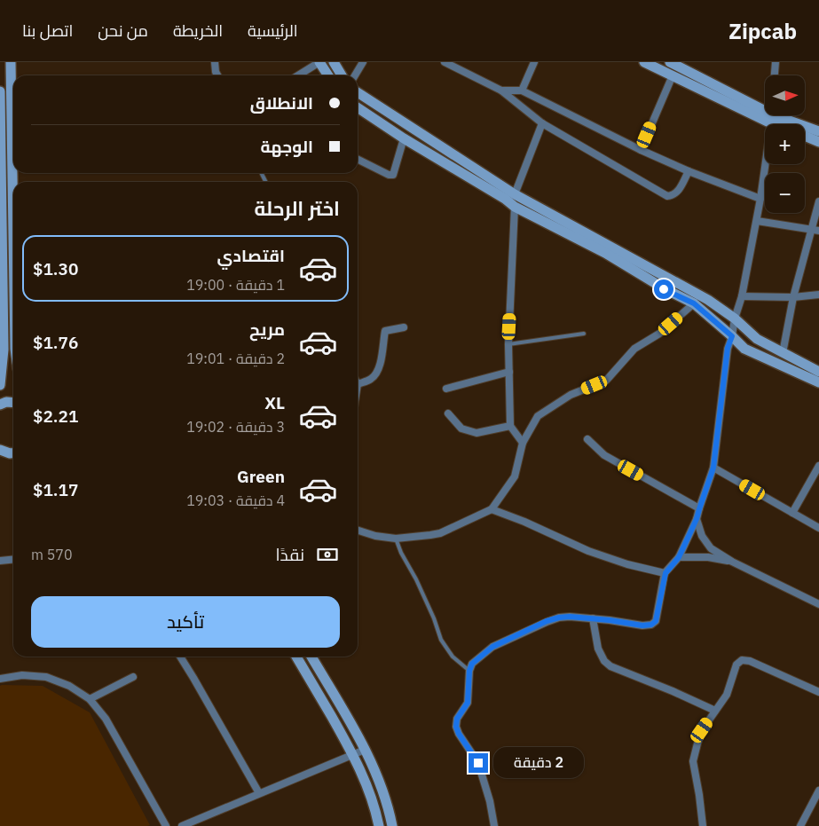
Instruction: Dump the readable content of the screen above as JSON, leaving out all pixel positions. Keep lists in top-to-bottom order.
{
  "north": "right",
  "page": {
    "header": "Zipcab",
    "nav": [
      "الرئيسية",
      "الخريطة",
      "من نحن",
      "اتصل بنا"
    ],
    "map_buttons": ["+", "−"],
    "banner": ["الانطلاق", "الوجهة"],
    "heading": "اختر الرحلة",
    "list": [
      {
        "name": "اقتصادي",
        "note": "1 دقيقة · 19:00",
        "value": "$1.30"
      },
      {
        "name": "مريح",
        "note": "2 دقيقة · 19:01",
        "value": "$1.76"
      },
      {
        "name": "XL",
        "note": "3 دقيقة · 19:02",
        "value": "$2.21"
      },
      {
        "name": "Green",
        "note": "4 دقيقة · 19:03",
        "value": "$1.17"
      }
    ],
    "pay": ["نقدًا", "570 m"],
    "buttons": "تأكيد",
    "bubble": "2 دقيقة"
  }
}
